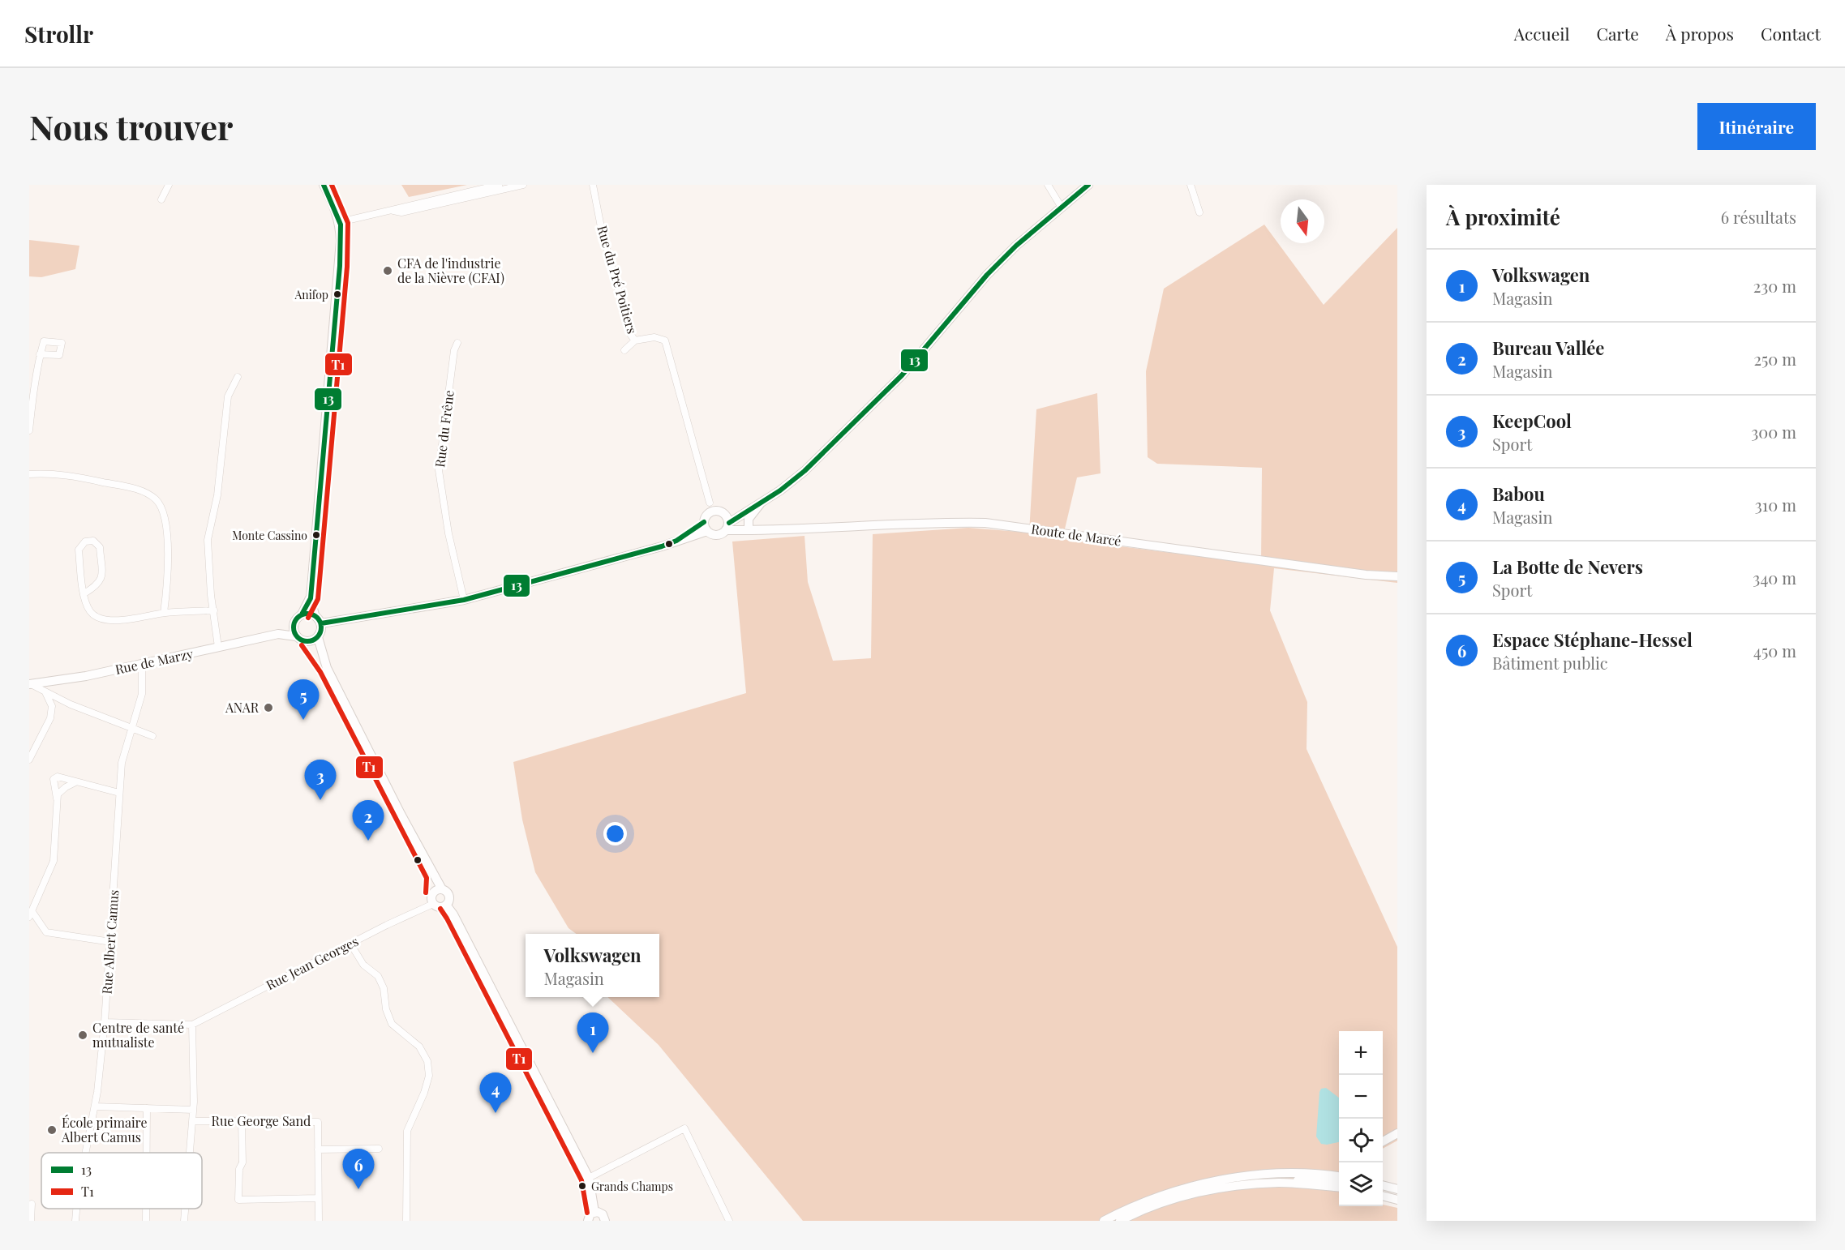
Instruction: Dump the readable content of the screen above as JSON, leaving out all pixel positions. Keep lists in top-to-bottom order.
{
  "streets": {
    "main road": ["Route de Marcé", "Rue de Marzy"],
    "street": [
      "Rue du Pré Poitiers",
      "Rue du Frêne",
      "Rue Albert Camus",
      "Rue Jean Georges",
      "Rue George Sand"
    ]
  },
  "crossings": [
    ["Rue du Frêne", "Route de Marcé"],
    ["Route de Marcé", "Rue de Marzy"],
    ["Rue de Marzy", "Rue Albert Camus"]
  ],
  "places": [
    "CFA de l'industrie de la Nièvre (CFAI)",
    "Anifop",
    "Monte Cassino",
    "ANAR",
    "Centre de santé mutualiste",
    "École primaire Albert Camus",
    "Grands Champs"
  ],
  "lines": ["transit line 13", "transit line T1"],
  "legend": ["13", "T1"],
  "north": "bottom",
  "page": {
    "header": "Strollr",
    "nav": [
      "Accueil",
      "Carte",
      "À propos",
      "Contact"
    ],
    "buttons": "Itinéraire",
    "title": "Nous trouver",
    "heading": ["À proximité", "6 résultats"],
    "list": [
      {
        "mark": "1",
        "name": "Volkswagen",
        "note": "Magasin",
        "value": "230 m"
      },
      {
        "mark": "2",
        "name": "Bureau Vallée",
        "note": "Magasin",
        "value": "250 m"
      },
      {
        "mark": "3",
        "name": "KeepCool",
        "note": "Sport",
        "value": "300 m"
      },
      {
        "mark": "4",
        "name": "Babou",
        "note": "Magasin",
        "value": "310 m"
      },
      {
        "mark": "5",
        "name": "La Botte de Nevers",
        "note": "Sport",
        "value": "340 m"
      },
      {
        "mark": "6",
        "name": "Espace Stéphane-Hessel",
        "note": "Bâtiment public",
        "value": "450 m"
      }
    ],
    "pins": [
      "5",
      "3",
      "2",
      "1",
      "4",
      "6"
    ],
    "popup": ["Volkswagen", "Magasin"],
    "map_buttons": ["+", "−"]
  }
}
